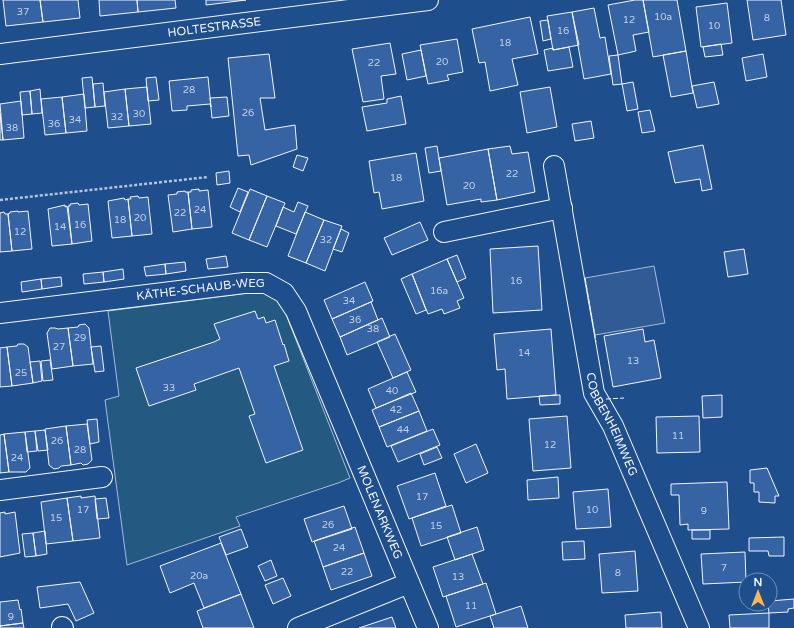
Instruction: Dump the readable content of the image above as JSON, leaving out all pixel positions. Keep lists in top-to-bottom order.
{
  "streets": {
    "street": [
      "HOLTESTRASSE",
      "KÄTHE-SCHAUB-WEG",
      "COBBENHEIMWEG",
      "MOLENARKWEG"
    ]
  },
  "crossings": [
    ["KÄTHE-SCHAUB-WEG", "MOLENARKWEG"]
  ],
  "house_numbers": [
    "37",
    "10a",
    "8",
    "12",
    "10",
    "16",
    "18",
    "20",
    "22",
    "28",
    "26",
    "30",
    "32",
    "34",
    "36",
    "38",
    "22",
    "18",
    "20",
    "24",
    "22",
    "20",
    "18",
    "16",
    "14",
    "12",
    "32",
    "16",
    "16a",
    "34",
    "36",
    "38",
    "29",
    "27",
    "14",
    "13",
    "25",
    "33",
    "40",
    "42",
    "44",
    "11",
    "26",
    "12",
    "28",
    "24",
    "17",
    "17",
    "10",
    "9",
    "15",
    "26",
    "15",
    "24",
    "7",
    "22",
    "8",
    "20a",
    "13",
    "11",
    "9"
  ],
  "north": "top"
}
